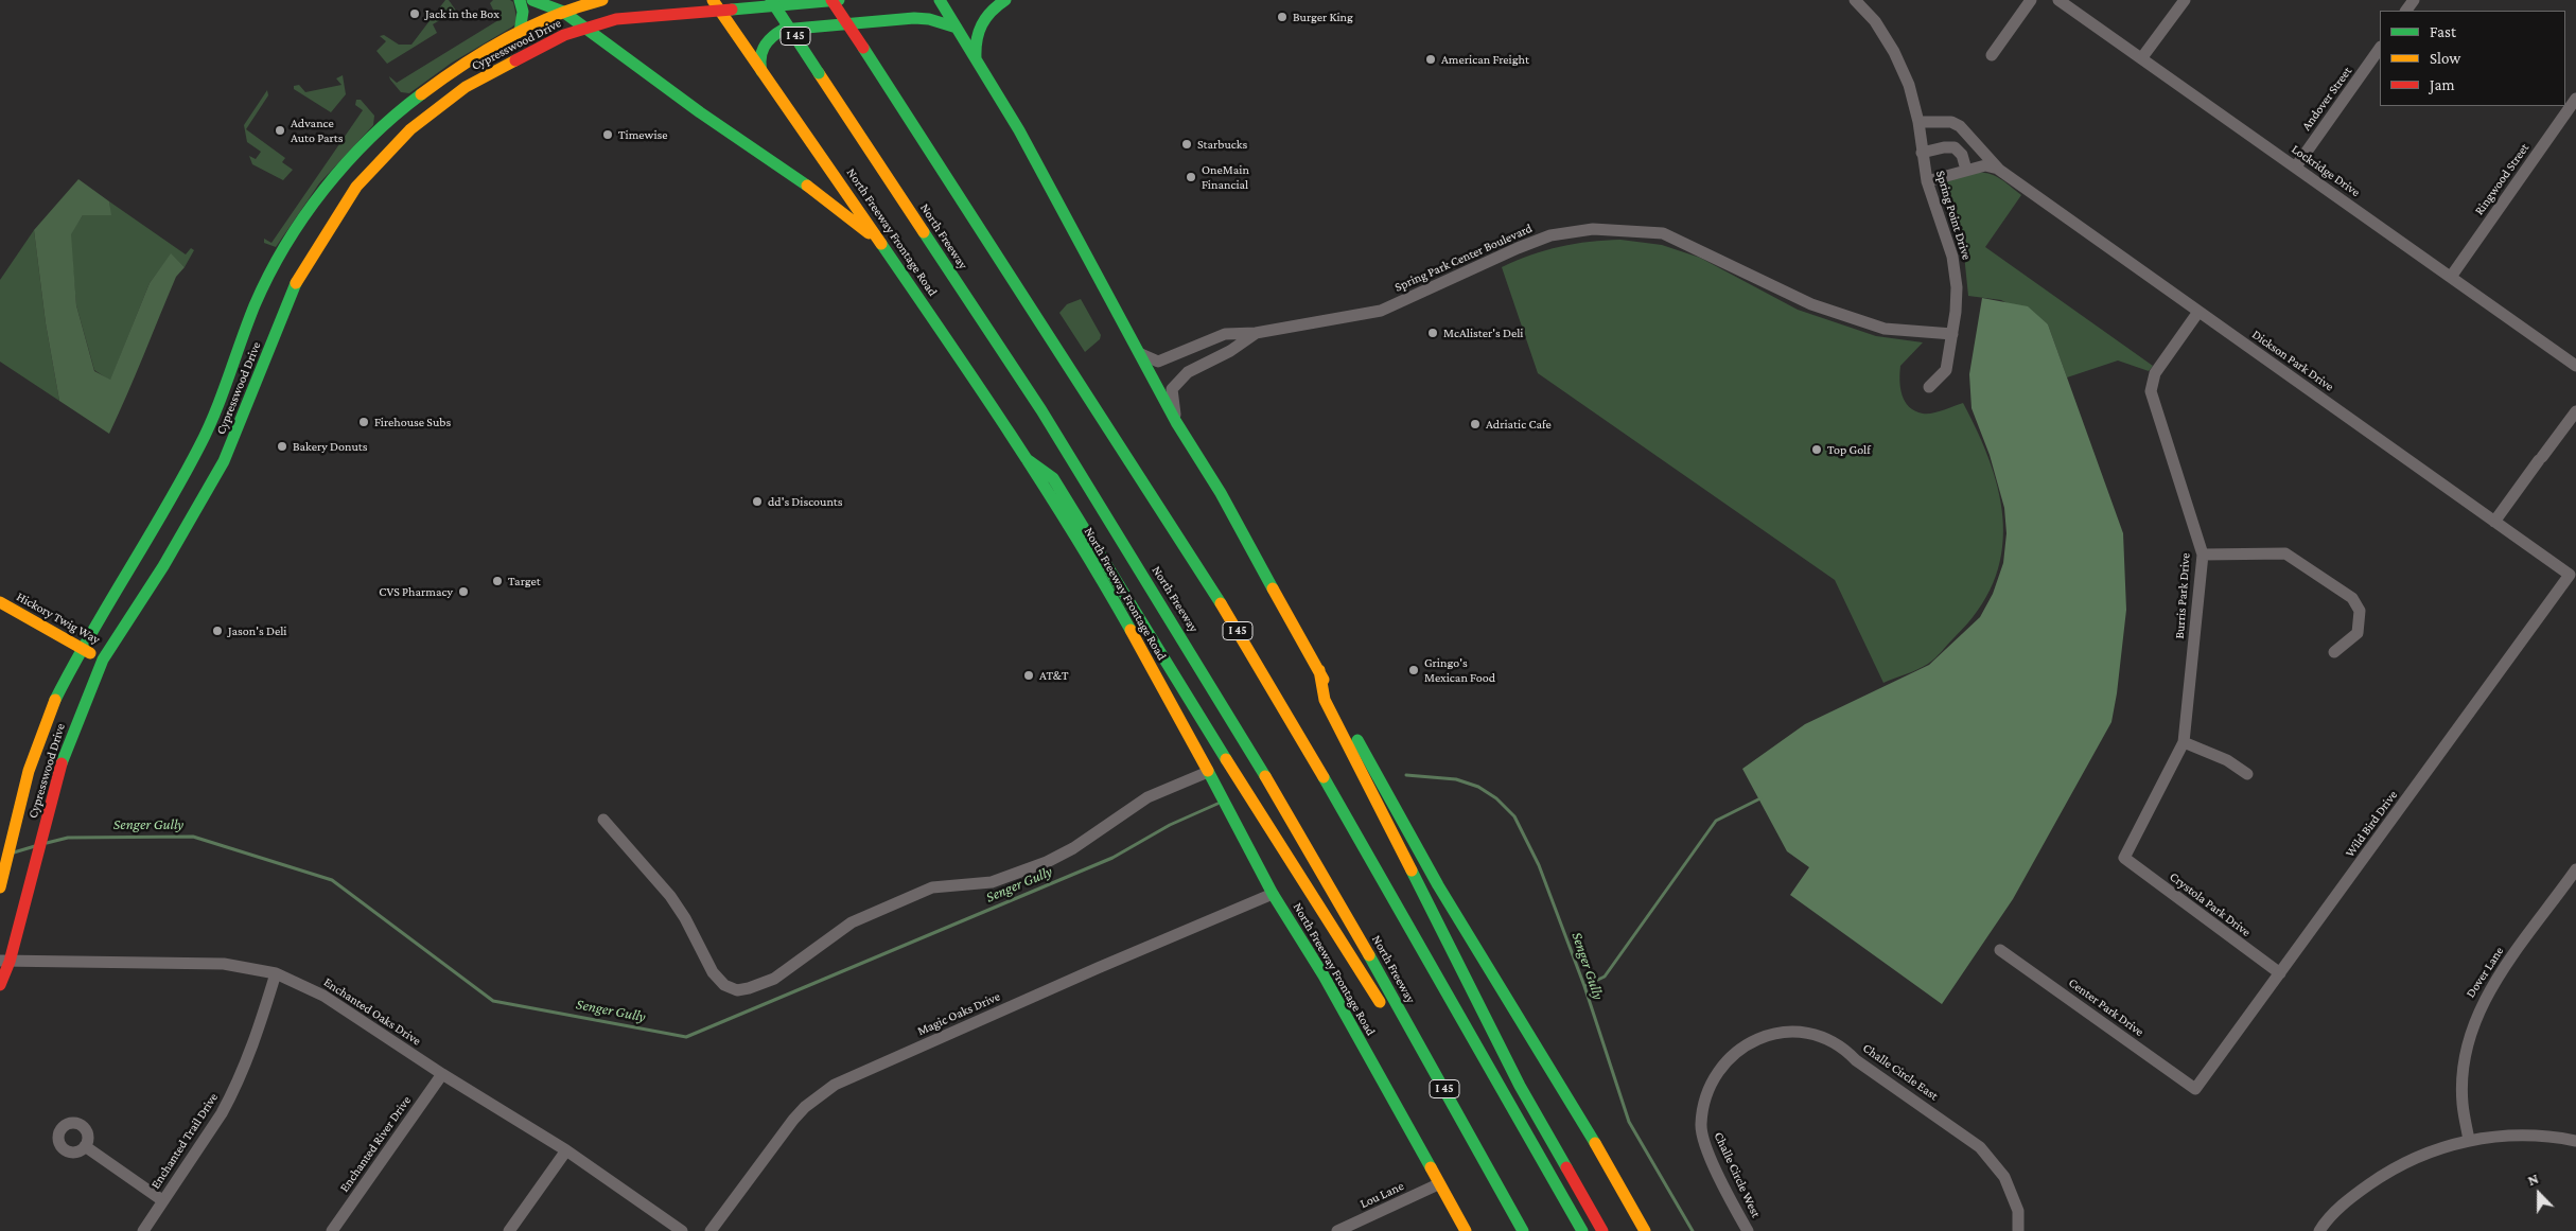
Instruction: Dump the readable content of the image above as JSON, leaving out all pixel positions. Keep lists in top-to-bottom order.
{
  "streets": {
    "main road": [
      "I 45",
      "Cypresswood Drive",
      "North Freeway Frontage Road",
      "North Freeway",
      "Hickory Twig Way"
    ],
    "street": [
      "Andover Street",
      "Lockridge Drive",
      "Ringwood Street",
      "Spring Point Drive",
      "Spring Park Center Boulevard",
      "Dickson Park Drive",
      "Burris Park Drive",
      "Wild Bird Drive",
      "Crystola Park Drive",
      "Dover Lane",
      "Center Park Drive",
      "Enchanted Oaks Drive",
      "Magic Oaks Drive",
      "Challe Circle East",
      "Enchanted Trail Drive",
      "Enchanted River Drive",
      "Challe Circle West",
      "Lou Lane"
    ]
  },
  "crossings": [
    ["Cypresswood Drive", "North Freeway Frontage Road"],
    ["Cypresswood Drive", "Hickory Twig Way"],
    ["Cypresswood Drive", "Enchanted Oaks Drive"],
    ["Andover Street", "Lockridge Drive"],
    ["Lockridge Drive", "Ringwood Street"],
    ["Spring Point Drive", "Spring Park Center Boulevard"],
    ["Spring Point Drive", "Dickson Park Drive"],
    ["North Freeway Frontage Road", "Magic Oaks Drive"],
    ["North Freeway Frontage Road", "Lou Lane"],
    ["Dickson Park Drive", "Burris Park Drive"],
    ["Dickson Park Drive", "Wild Bird Drive"],
    ["Burris Park Drive", "Crystola Park Drive"],
    ["Wild Bird Drive", "Crystola Park Drive"],
    ["Wild Bird Drive", "Center Park Drive"],
    ["Enchanted Oaks Drive", "Enchanted Trail Drive"],
    ["Enchanted Oaks Drive", "Enchanted River Drive"],
    ["Challe Circle East", "Challe Circle West"]
  ],
  "water": ["Senger Gully"],
  "places": [
    "Jack in the Box",
    "Burger King",
    "American Freight",
    "Advance Auto Parts",
    "Timewise",
    "Starbucks",
    "OneMain Financial",
    "McAlister's Deli",
    "Firehouse Subs",
    "Adriatic Cafe",
    "Bakery Donuts",
    "Top Golf",
    "dd's Discounts",
    "Target",
    "CVS Pharmacy",
    "Jason's Deli",
    "Gringo's Mexican Food",
    "AT&T"
  ],
  "legend": ["Fast", "Slow", "Jam"],
  "north": "top"
}
